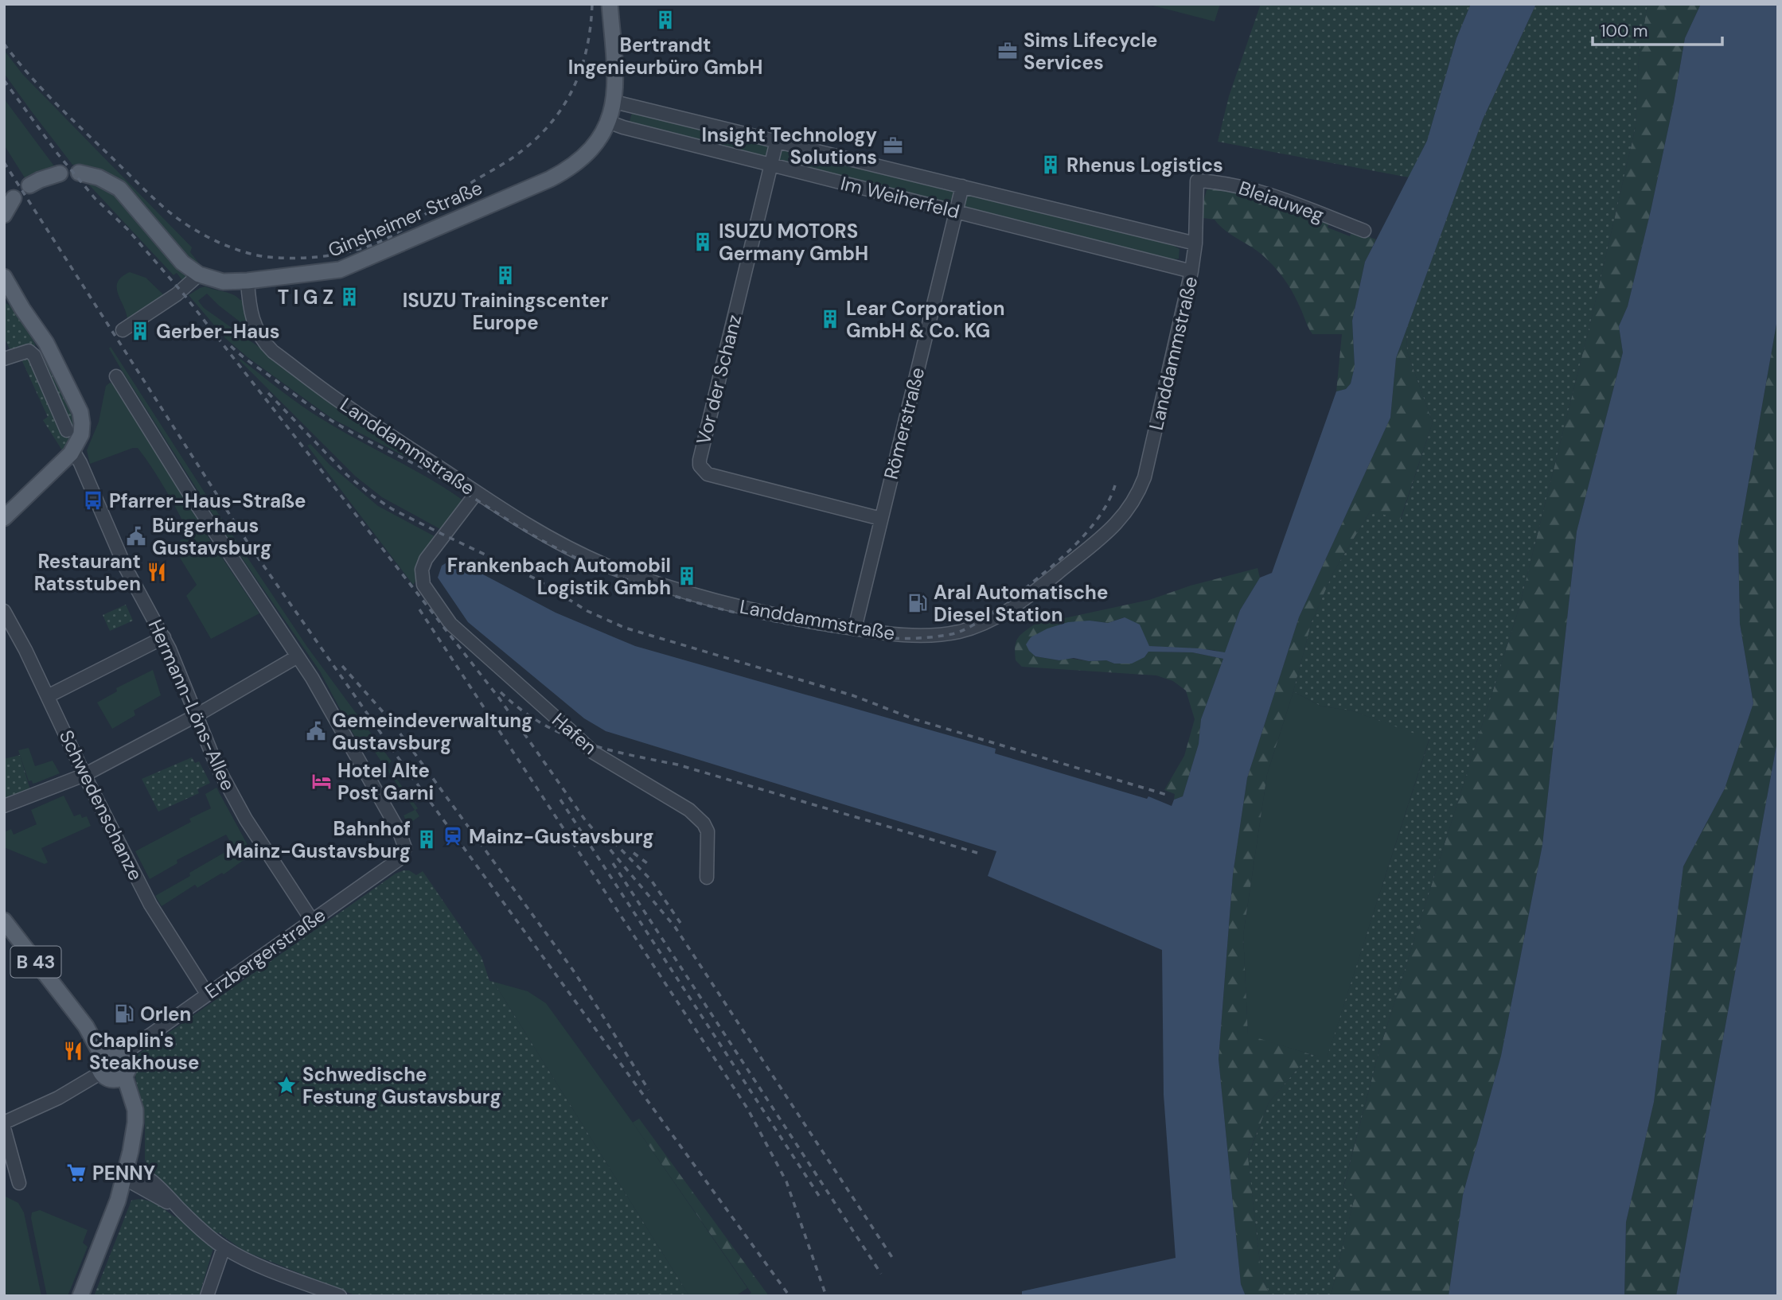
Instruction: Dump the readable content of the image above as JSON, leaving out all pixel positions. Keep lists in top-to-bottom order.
{
  "streets": {
    "main road": ["Ginsheimer Straße", "B 43"],
    "street": [
      "Im Weiherfeld",
      "Bleiauweg",
      "Landdammstraße",
      "Vor der Schanz",
      "Römerstraße",
      "Hermann-Löns-Allee",
      "Hafen",
      "Schwedenschanze",
      "Erzbergerstraße"
    ]
  },
  "crossings": [
    ["Im Weiherfeld", "Ginsheimer Straße"],
    ["Im Weiherfeld", "Landdammstraße"],
    ["Im Weiherfeld", "Vor der Schanz"],
    ["Im Weiherfeld", "Römerstraße"],
    ["Bleiauweg", "Landdammstraße"],
    ["Ginsheimer Straße", "Landdammstraße"],
    ["Landdammstraße", "Römerstraße"],
    ["Landdammstraße", "Hafen"],
    ["Vor der Schanz", "Römerstraße"],
    ["Hermann-Löns-Allee", "Erzbergerstraße"],
    ["Schwedenschanze", "Erzbergerstraße"],
    ["Erzbergerstraße", "B 43"]
  ],
  "places": {
    "building": [
      "Bertrandt Ingenieurbüro GmbH",
      "Rhenus Logistics",
      "ISUZU MOTORS Germany GmbH",
      "ISUZU Trainingscenter Europe",
      "T I G Z",
      "Lear Corporation GmbH & Co. KG",
      "Gerber-Haus",
      "Frankenbach Automobil Logistik Gmbh",
      "Bahnhof Mainz-Gustavsburg"
    ],
    "office": ["Sims Lifecycle Services", "Insight Technology Solutions"],
    "bus stop": ["Pfarrer-Haus-Straße"],
    "public building": ["Bürgerhaus Gustavsburg", "Gemeindeverwaltung Gustavsburg"],
    "restaurant": ["Restaurant Ratsstuben", "Chaplin's Steakhouse"],
    "fuel station": ["Aral Automatische Diesel Station", "Orlen"],
    "hotel": ["Hotel Alte Post Garni"],
    "station": ["Mainz-Gustavsburg"],
    "place": ["Schwedische Festung Gustavsburg"],
    "supermarket": ["PENNY"]
  },
  "scale_bar": "100 m"
}
